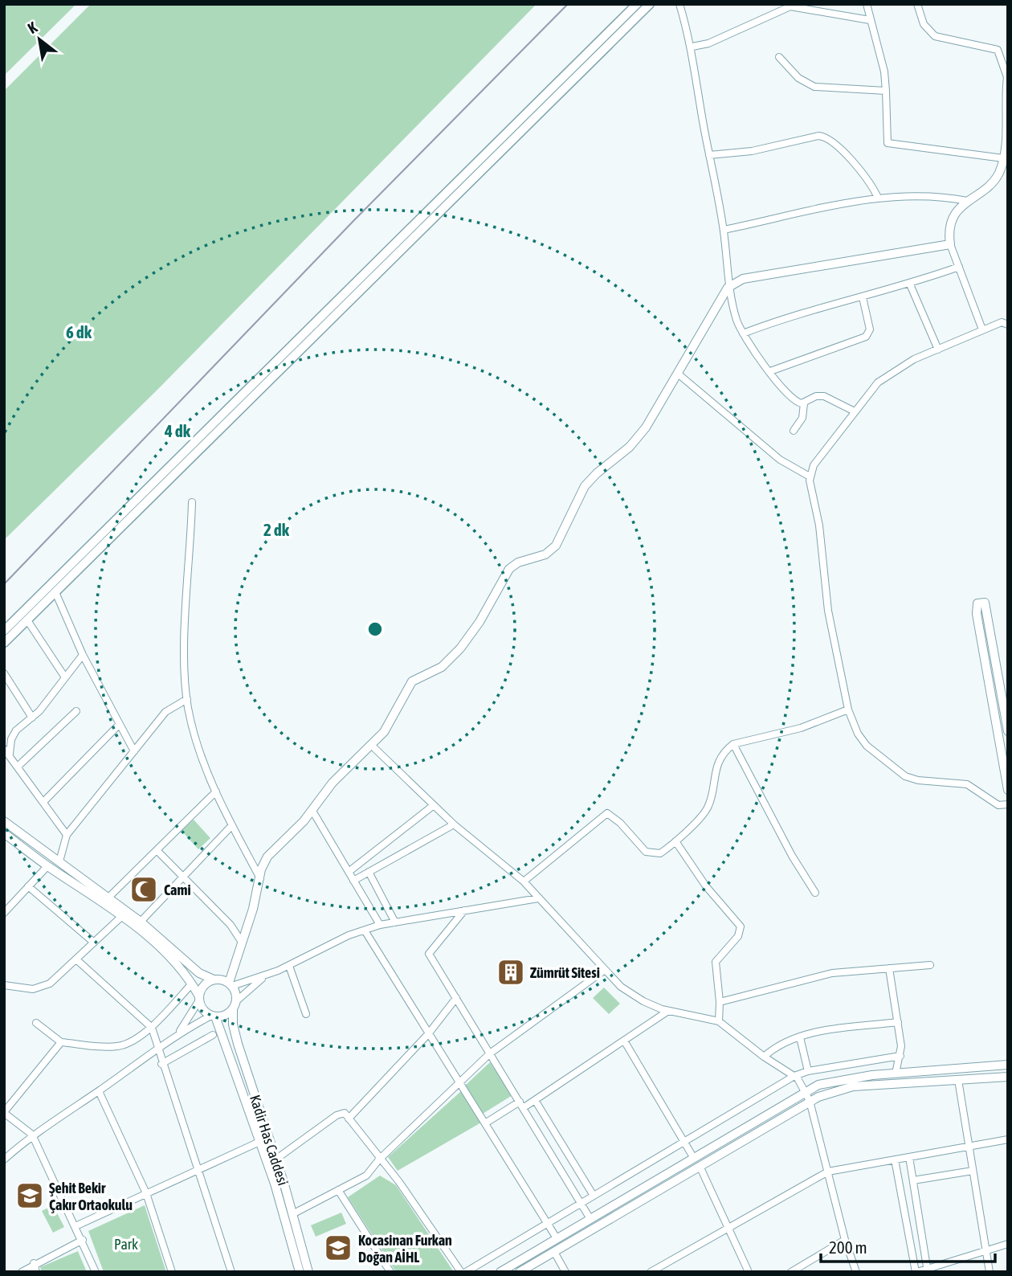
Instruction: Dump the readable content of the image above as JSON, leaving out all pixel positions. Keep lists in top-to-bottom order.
{
  "streets": {
    "street": ["Kadir Has Caddesi"]
  },
  "parks": ["Park"],
  "places": {
    "mosque": ["Cami"],
    "building": ["Zümrüt Sitesi"],
    "school or university": ["Şehit Bekir Çakır Ortaokulu", "Kocasinan Furkan Doğan AİHL"]
  },
  "scale_bar": "200 m",
  "north": "top left",
  "rings": ["6 dk", "4 dk", "2 dk"]
}
